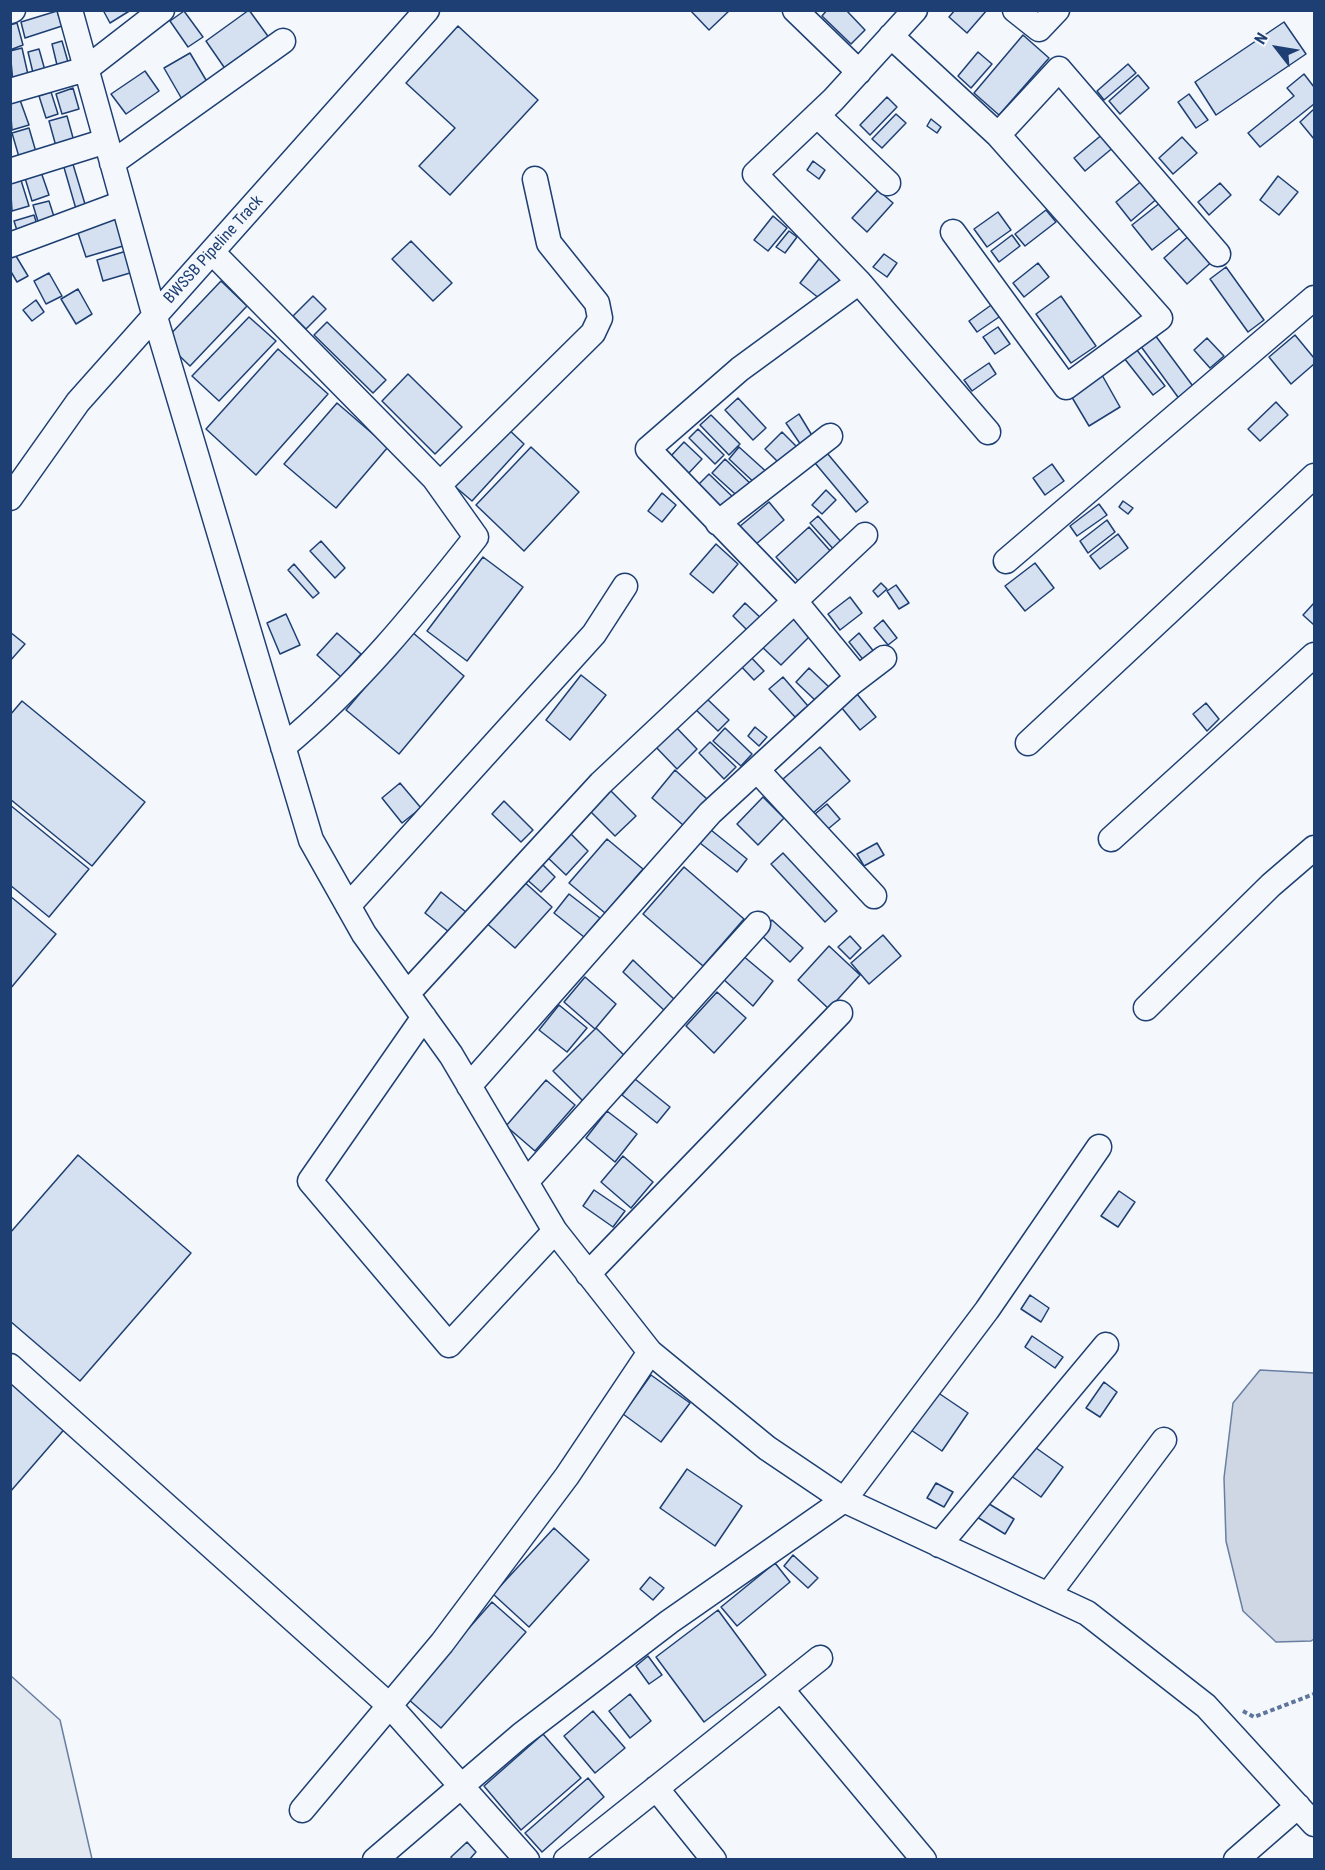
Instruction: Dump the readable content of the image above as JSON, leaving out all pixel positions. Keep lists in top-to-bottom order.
{
  "streets": {
    "street": ["BWSSB Pipeline Track"]
  },
  "north": "top left"
}
